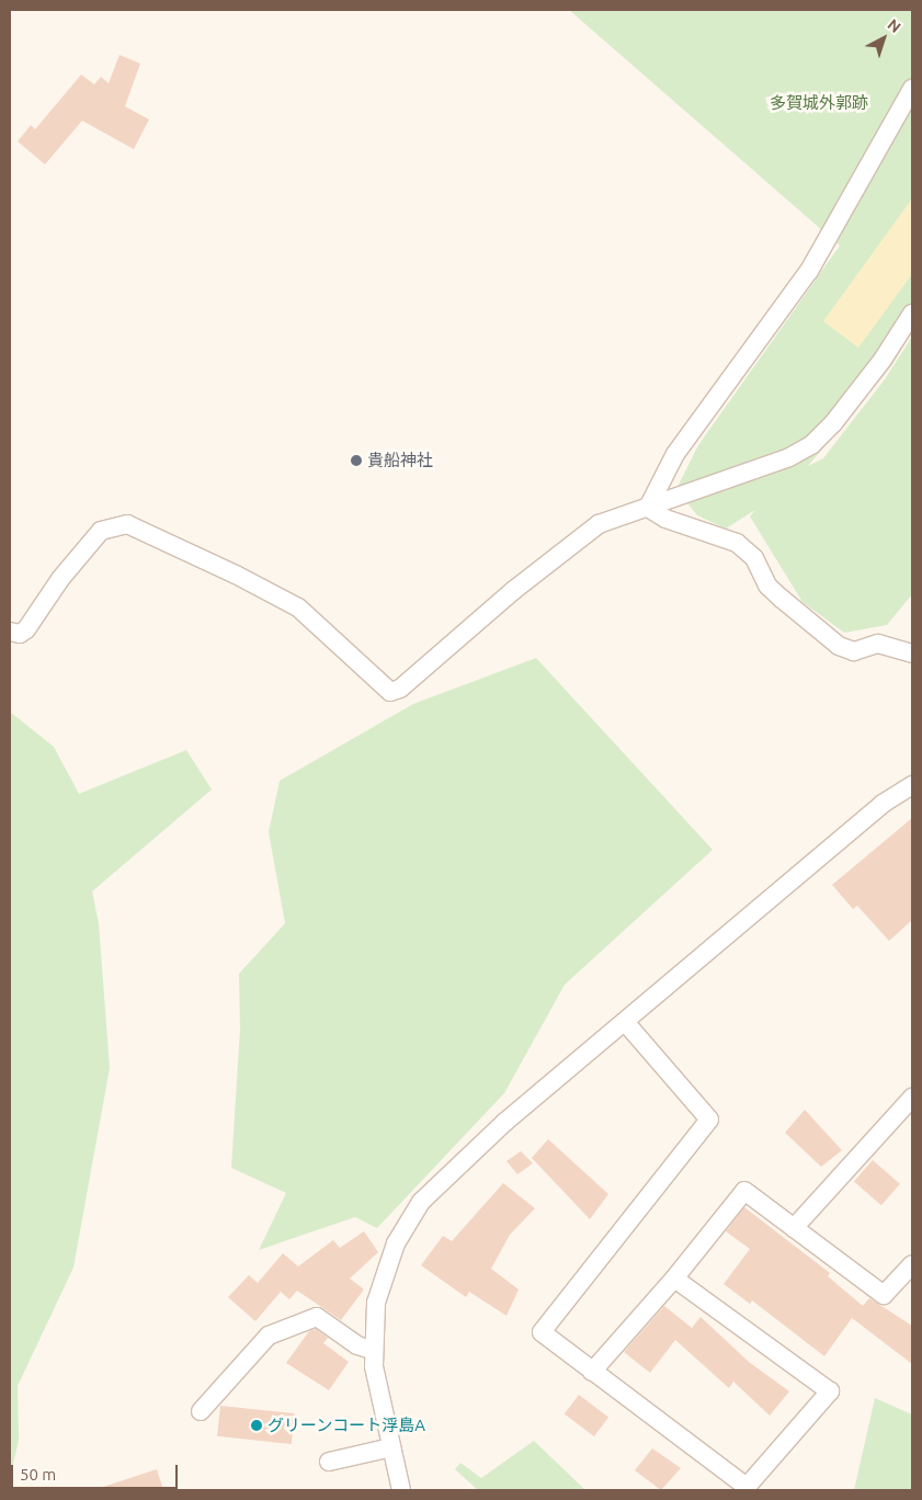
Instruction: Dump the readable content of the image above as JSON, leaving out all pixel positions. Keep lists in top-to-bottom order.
{
  "parks": ["多賀城外郭跡"],
  "places": ["貴船神社", "グリーンコート浮島A"],
  "scale_bar": "50 m",
  "north": "top right"
}
